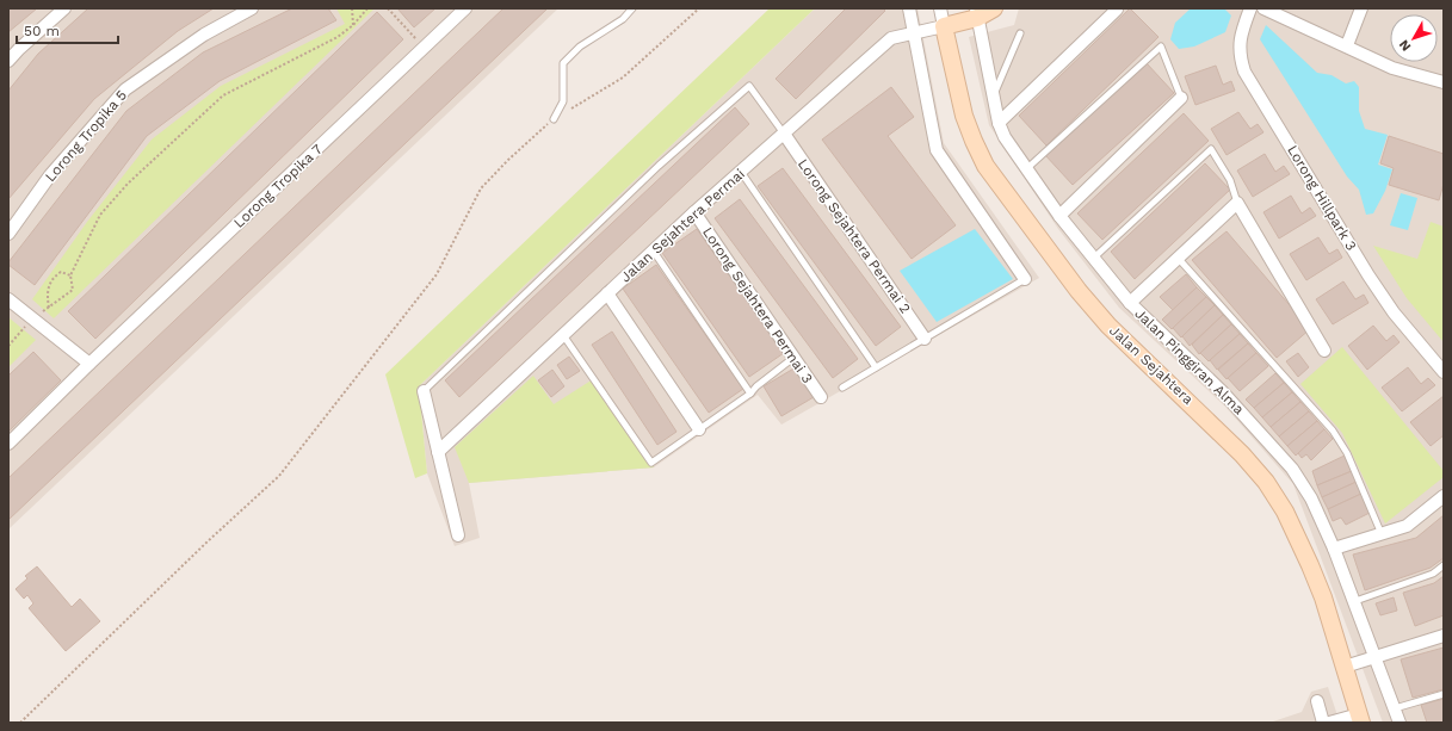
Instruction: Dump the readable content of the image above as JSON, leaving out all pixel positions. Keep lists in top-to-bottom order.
{
  "streets": {
    "main road": ["Jalan Sejahtera"],
    "street": [
      "Lorong Tropika 5",
      "Lorong Tropika 7",
      "Lorong Hillpark 3",
      "Jalan Sejahtera Permai",
      "Lorong Sejahtera Permai 2",
      "Lorong Sejahtera Permai 3",
      "Jalan Pinggiran Alma"
    ]
  },
  "crossings": [
    ["Jalan Sejahtera Permai", "Lorong Sejahtera Permai 2"],
    ["Jalan Sejahtera Permai", "Lorong Sejahtera Permai 3"],
    ["Jalan Sejahtera Permai", "Jalan Sejahtera"]
  ],
  "scale_bar": "50 m",
  "north": "bottom left"
}
